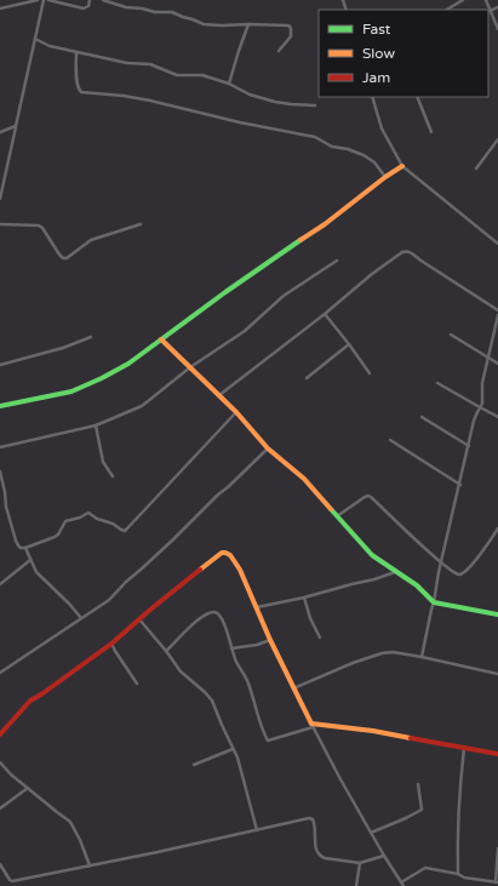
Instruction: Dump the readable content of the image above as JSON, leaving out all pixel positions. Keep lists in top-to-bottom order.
{
  "legend": ["Fast", "Slow", "Jam"]
}
